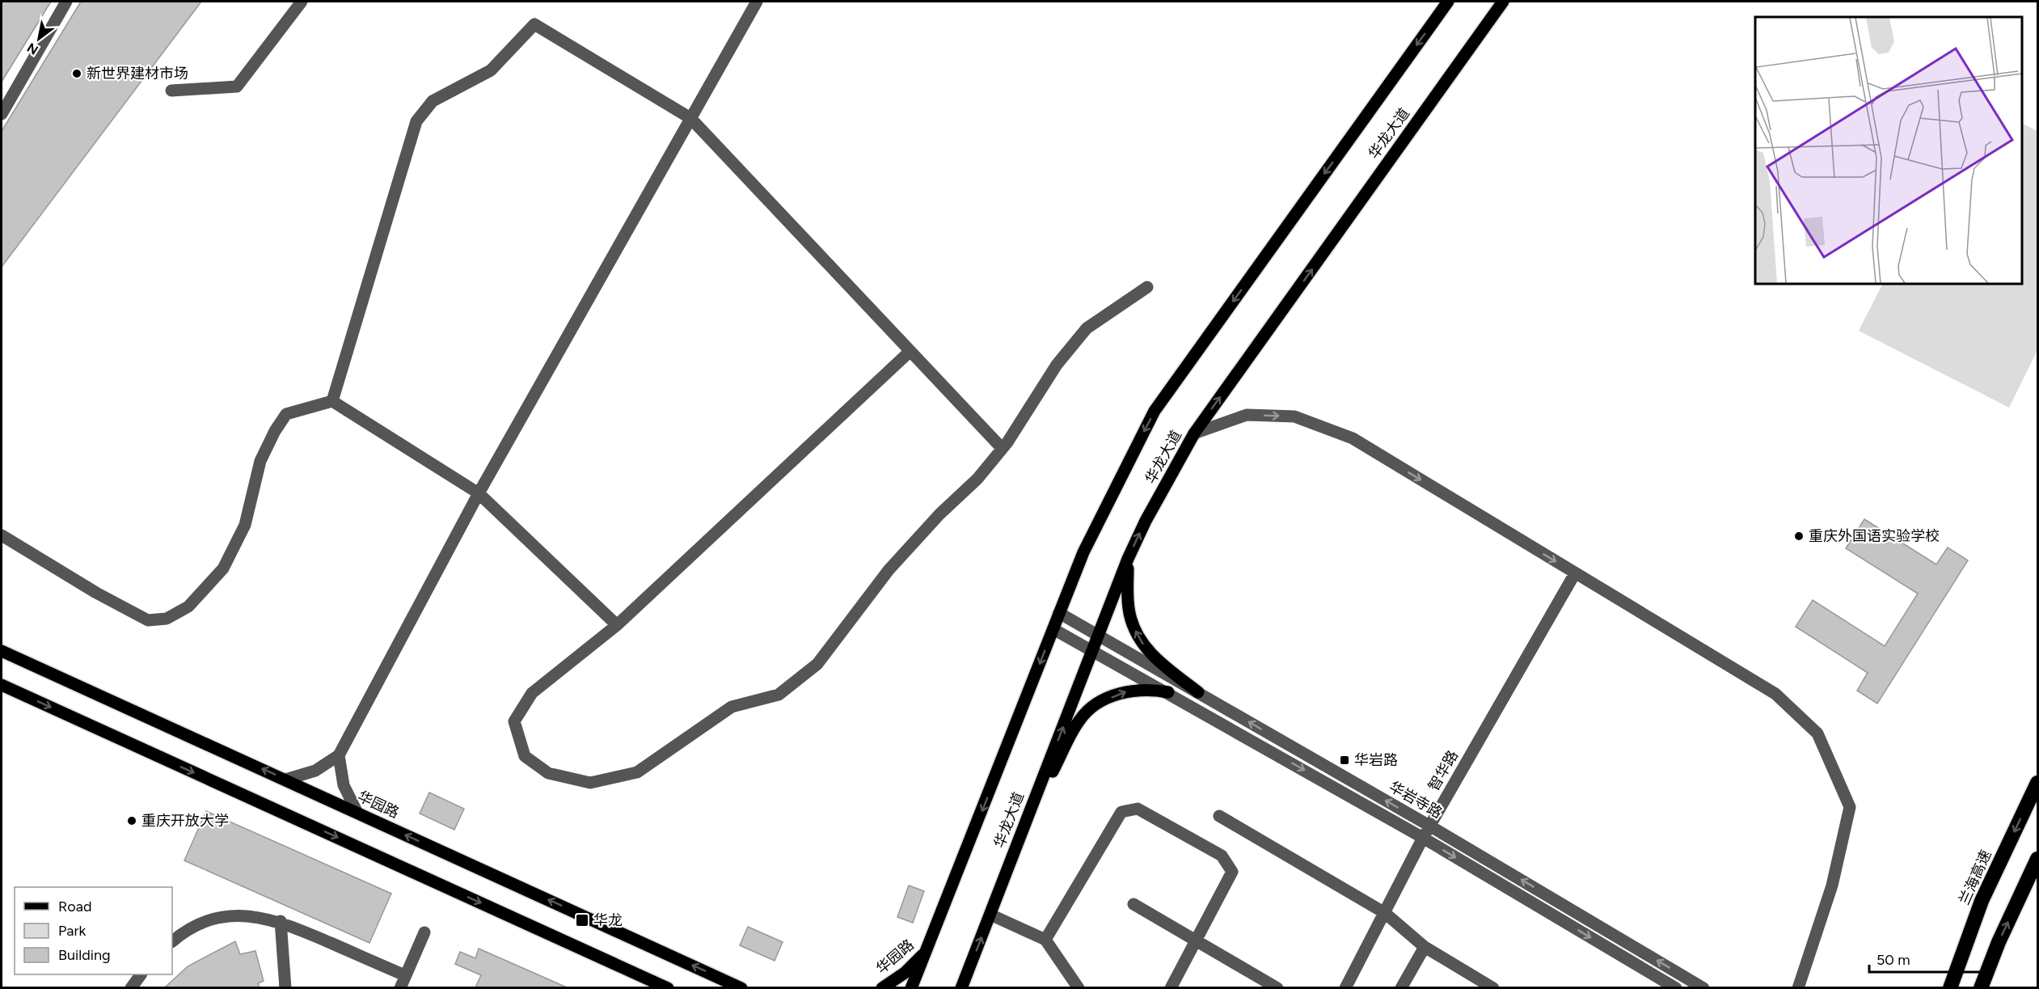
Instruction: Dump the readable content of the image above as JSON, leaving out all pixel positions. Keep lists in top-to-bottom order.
{
  "streets": {
    "highway": ["兰海高速"],
    "main road": ["华龙大道", "华园路"],
    "street": ["智华路", "华岩寺路"]
  },
  "crossings": [
    ["华龙大道", "华岩寺路"],
    ["华龙大道", "华园路"],
    ["智华路", "华岩寺路"]
  ],
  "places": {
    "other": ["新世界建材市场", "重庆外国语实验学校", "重庆开放大学"],
    "transit": ["华岩路", "华龙"]
  },
  "legend": ["Road", "Park", "Building"],
  "scale_bar": "50 m",
  "north": "bottom left"
}
